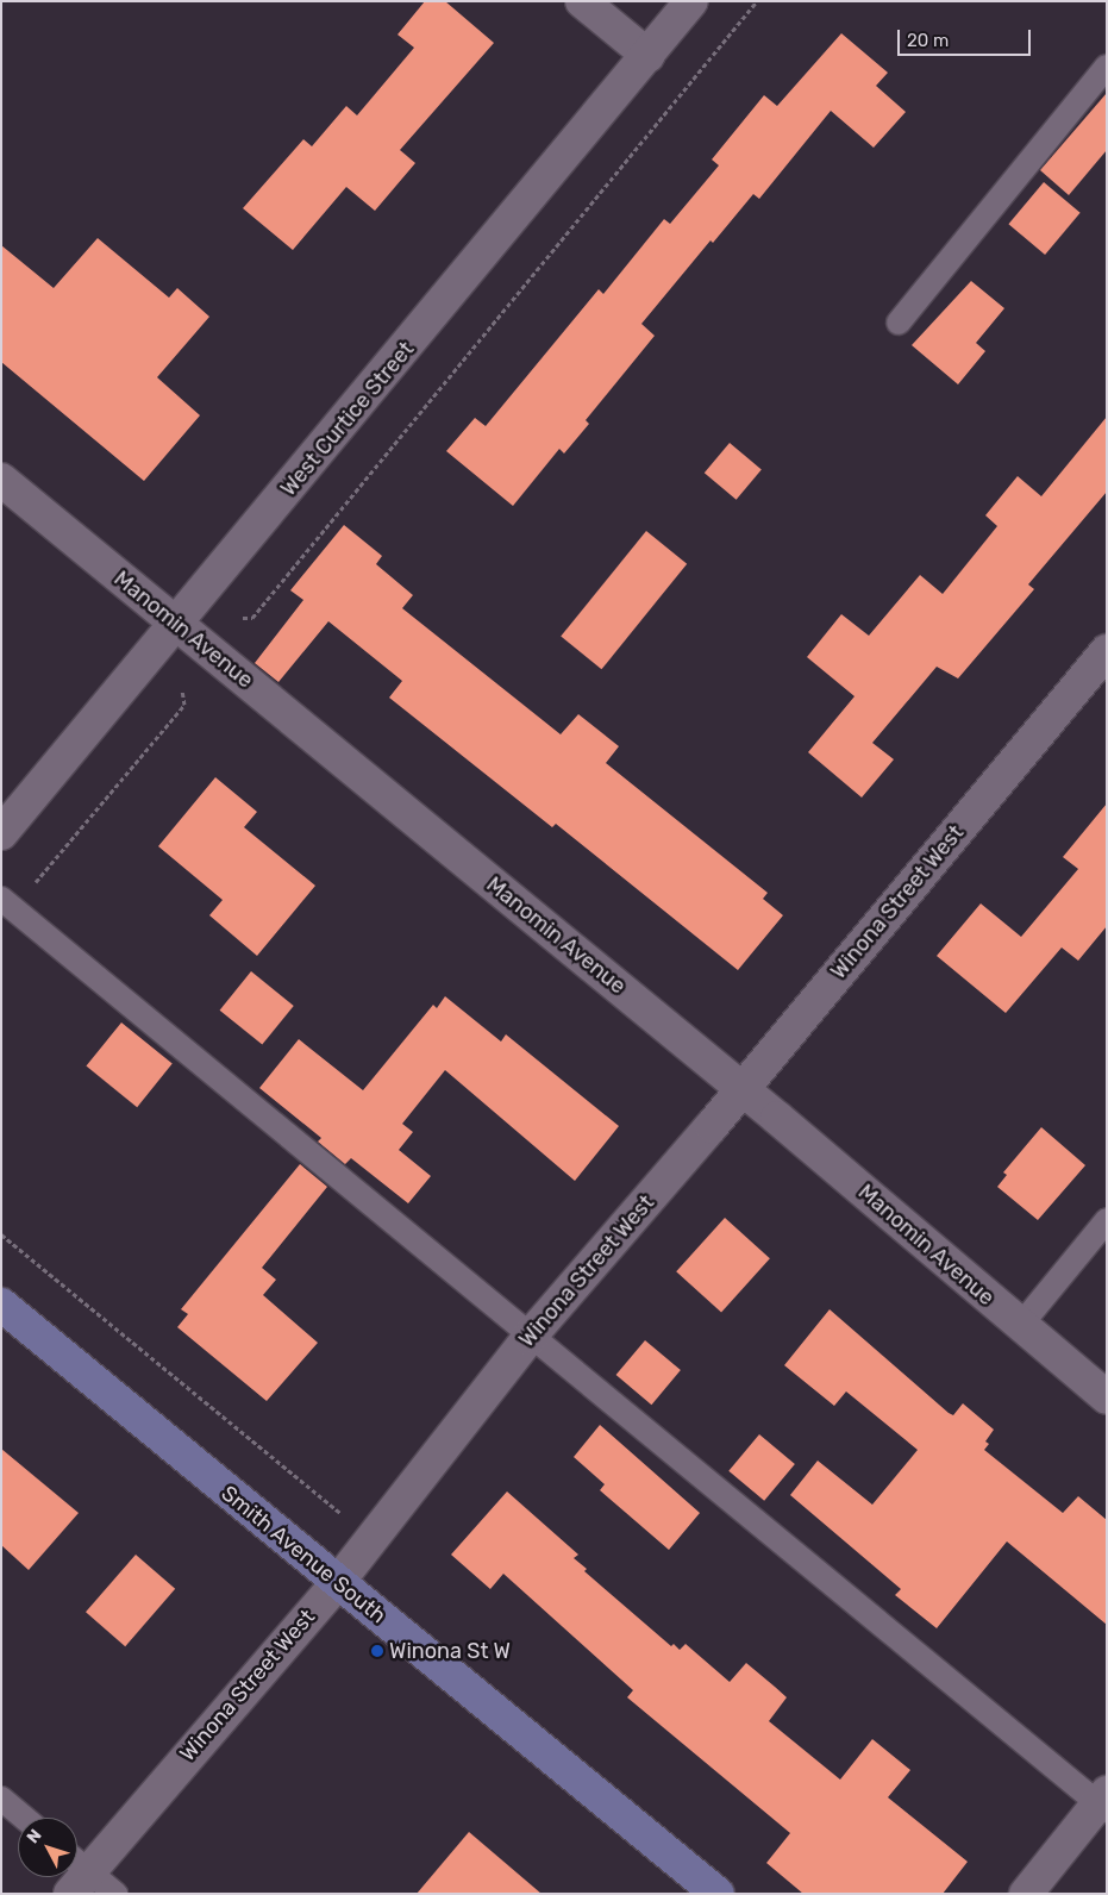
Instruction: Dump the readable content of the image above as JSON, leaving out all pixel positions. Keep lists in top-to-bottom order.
{
  "streets": {
    "main road": ["Smith Avenue South"],
    "street": ["West Curtice Street", "Manomin Avenue", "Winona Street West"]
  },
  "crossings": [
    ["West Curtice Street", "Manomin Avenue"],
    ["Manomin Avenue", "Winona Street West"],
    ["Winona Street West", "Smith Avenue South"]
  ],
  "places": ["Winona St W"],
  "scale_bar": "20 m",
  "north": "top left"
}
